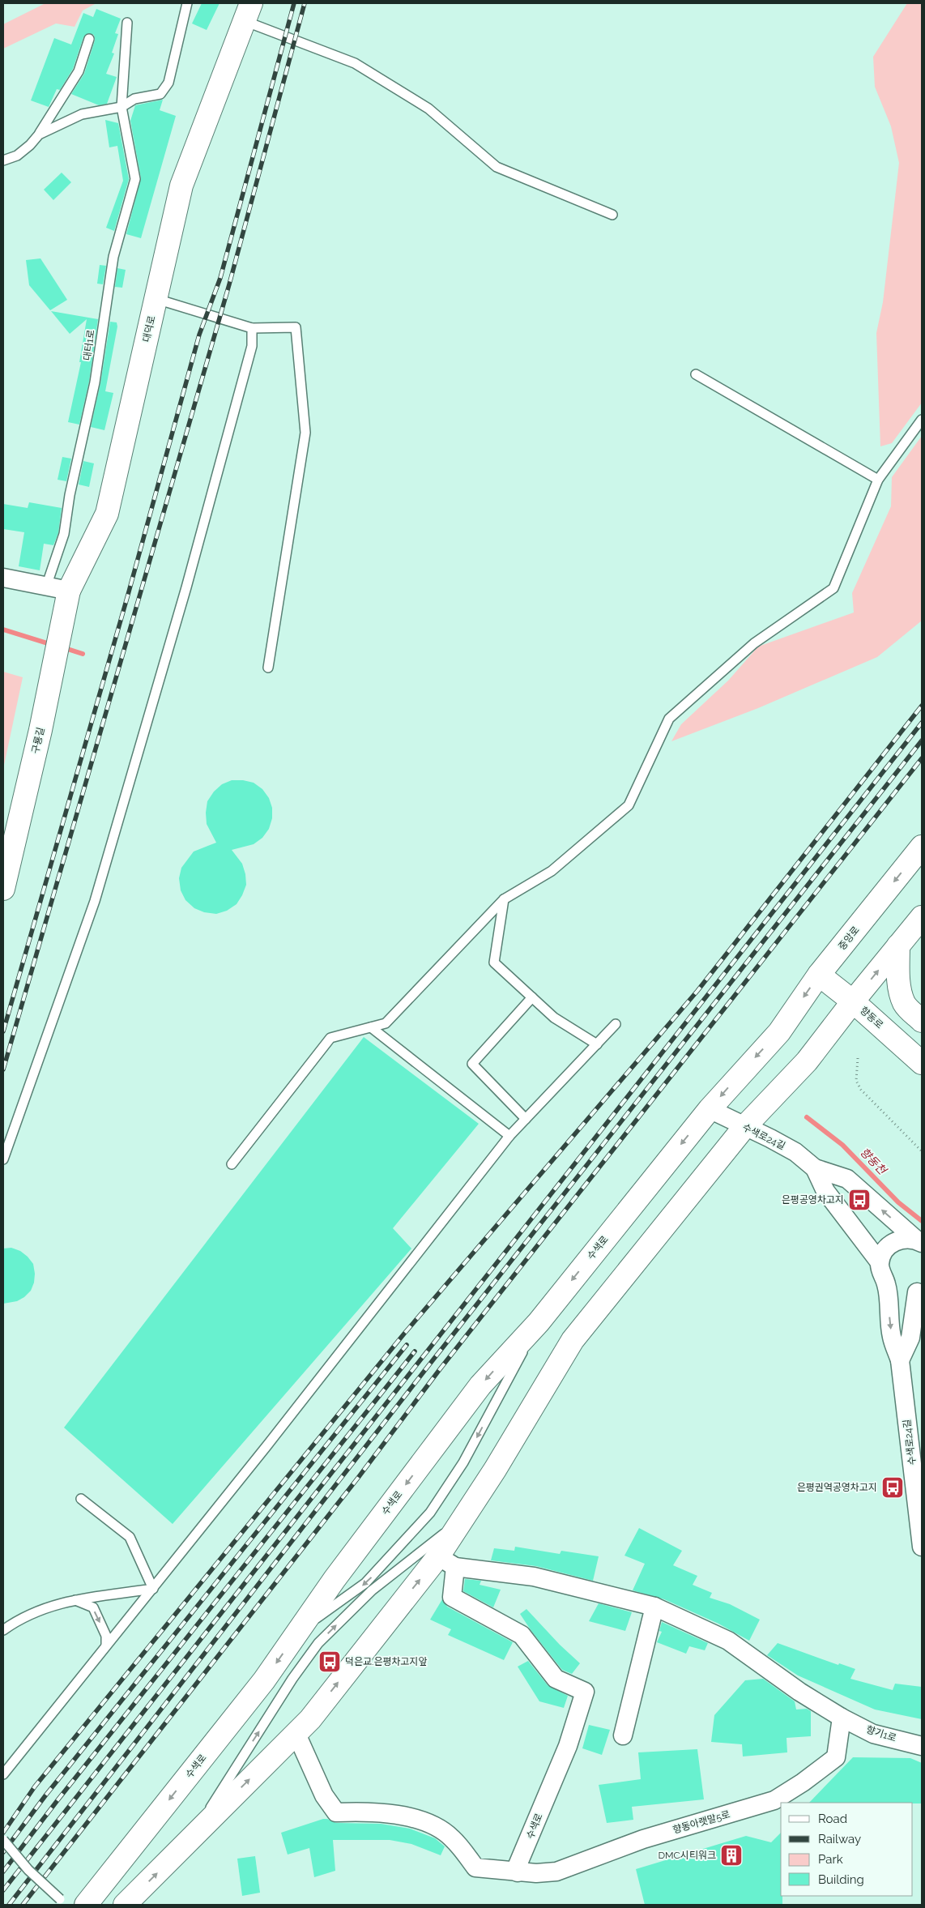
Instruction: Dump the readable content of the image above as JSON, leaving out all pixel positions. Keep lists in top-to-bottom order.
{
  "streets": {
    "main road": [
      "대덕로",
      "구룡길",
      "중앙로",
      "향동로",
      "수색로"
    ],
    "street": ["수색로24길", "향기1로", "향동아랫말5로"],
    "lane": ["대터1로"]
  },
  "crossings": [
    ["대덕로", "구룡길"],
    ["중앙로", "향동로"],
    ["중앙로", "수색로24길"],
    ["중앙로", "수색로"],
    ["수색로24길", "수색로"],
    ["수색로", "향동아랫말5로"],
    ["향기1로", "향동아랫말5로"]
  ],
  "water": ["향동천"],
  "places": {
    "bus stop": ["은평공영차고지", "은평권역공영차고지", "덕은교.은평차고지앞"],
    "building": ["DMC시티워크"]
  },
  "legend": [
    "Road",
    "Railway",
    "Park",
    "Building"
  ]
}
